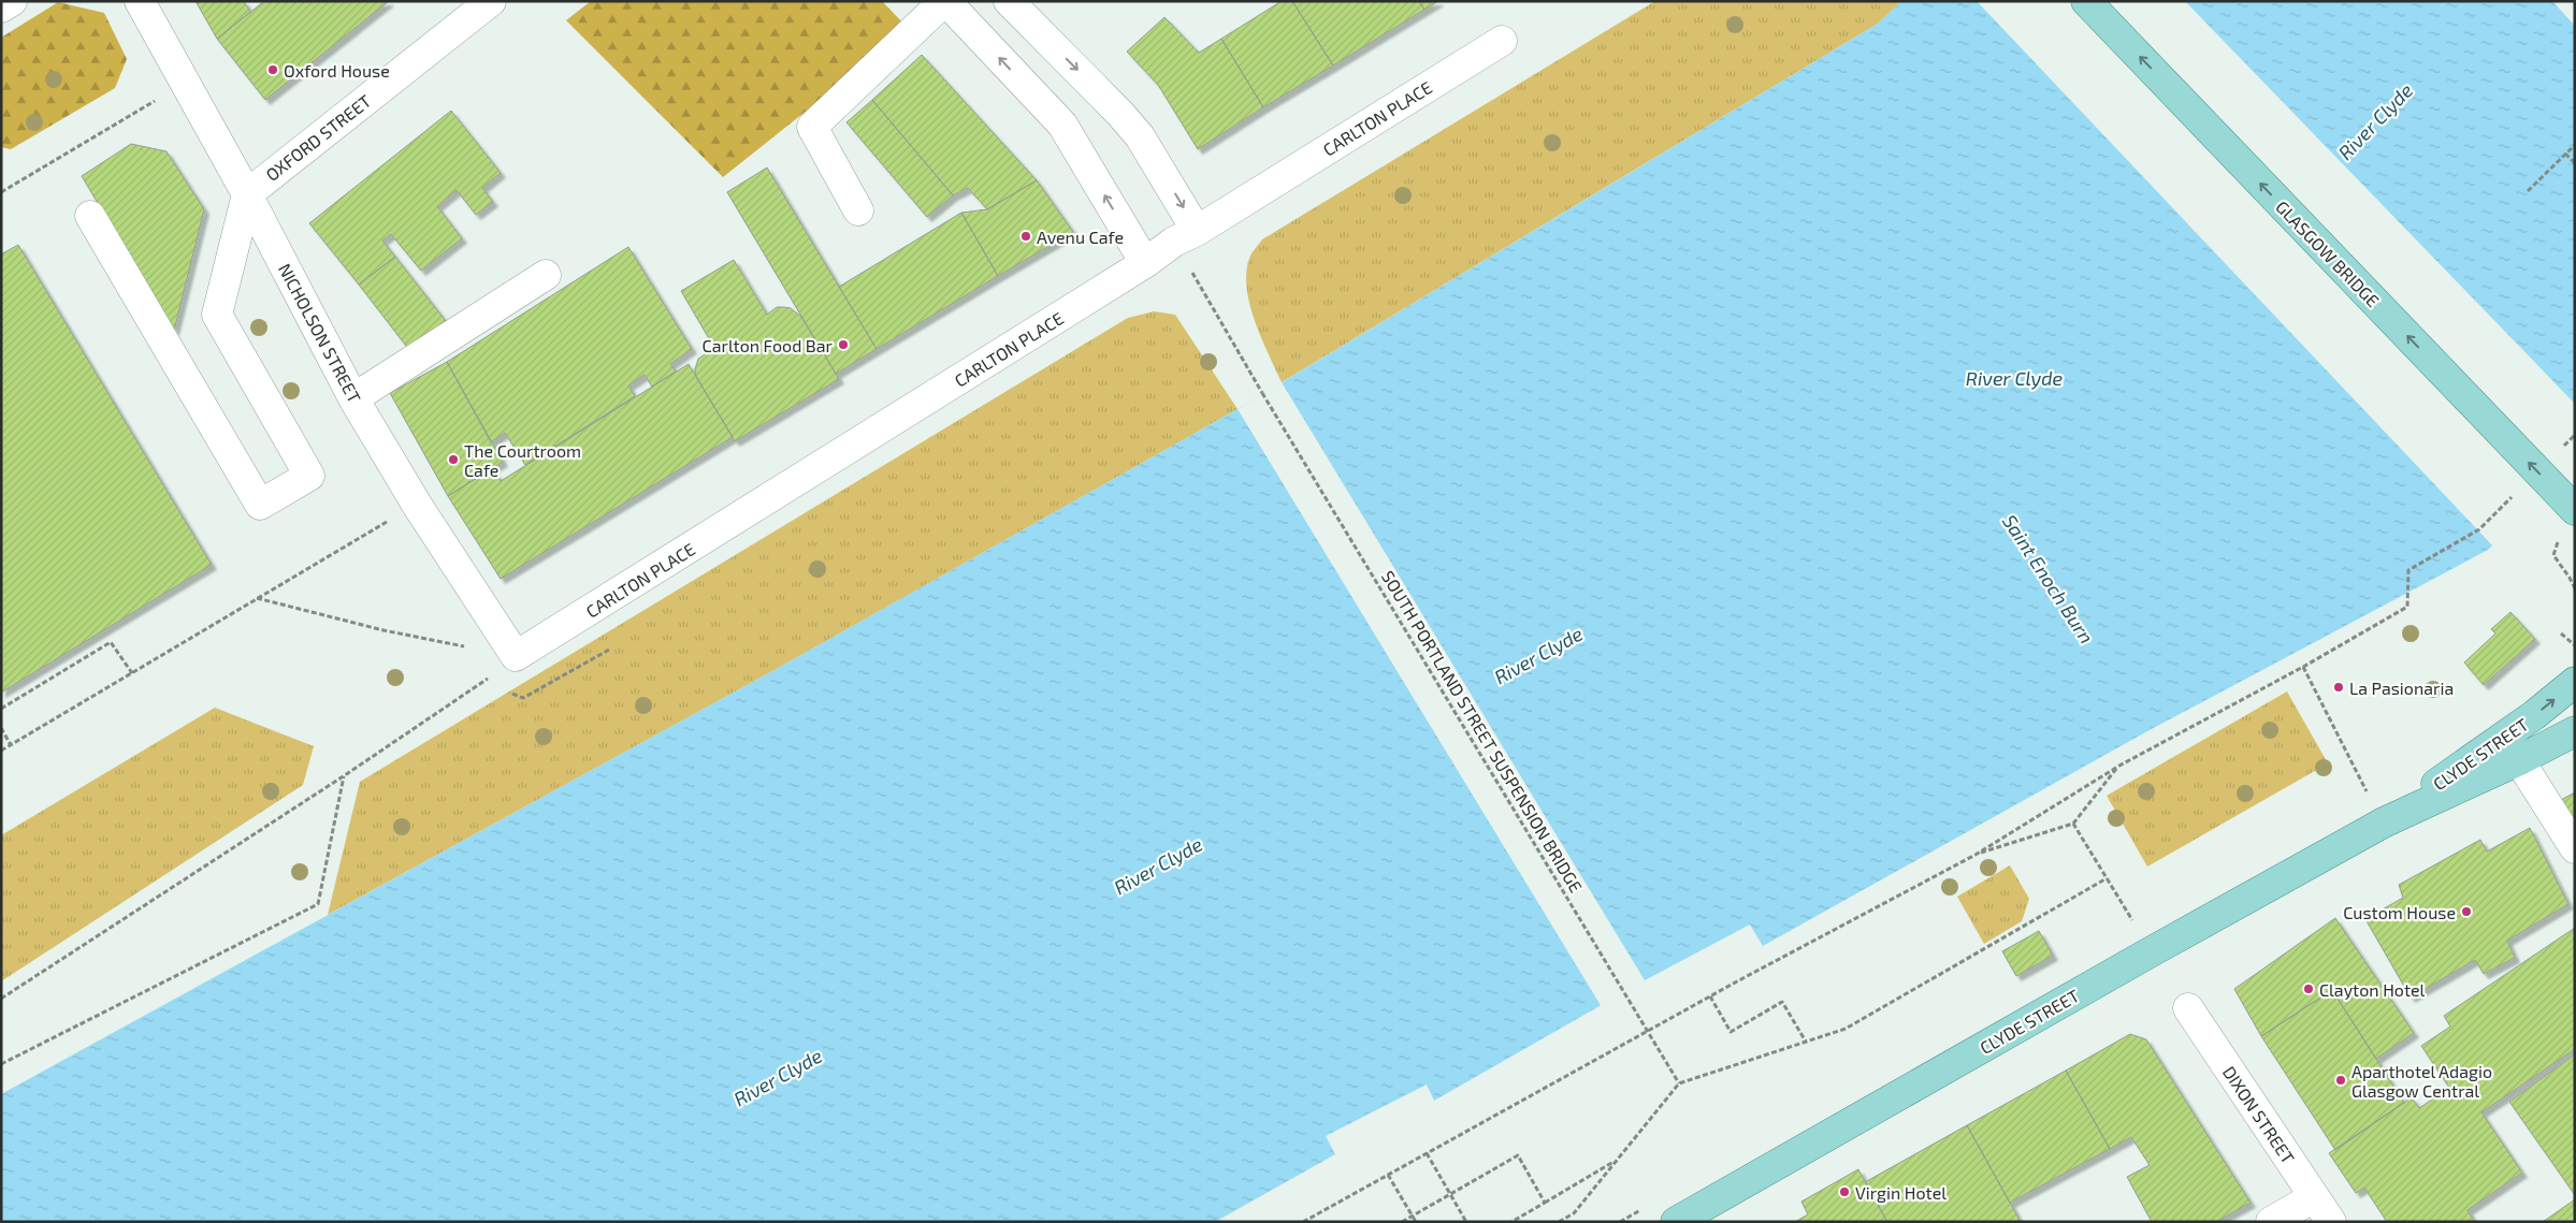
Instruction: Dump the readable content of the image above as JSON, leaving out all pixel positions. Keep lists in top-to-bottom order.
{
  "streets": {
    "main road": ["GLASGOW BRIDGE", "CLYDE STREET"],
    "street": [
      "CARLTON PLACE",
      "OXFORD STREET",
      "NICHOLSON STREET",
      "DIXON STREET"
    ],
    "path": ["SOUTH PORTLAND STREET SUSPENSION BRIDGE"]
  },
  "crossings": [
    ["CARLTON PLACE", "NICHOLSON STREET"],
    ["CARLTON PLACE", "SOUTH PORTLAND STREET SUSPENSION BRIDGE"],
    ["OXFORD STREET", "NICHOLSON STREET"]
  ],
  "one_way": ["GLASGOW BRIDGE"],
  "water": ["River Clyde", "Saint Enoch Burn"],
  "places": [
    "Oxford House",
    "Avenu Cafe",
    "Carlton Food Bar",
    "The Courtroom Cafe",
    "La Pasionaria",
    "Custom House",
    "Clayton Hotel",
    "Aparthotel Adagio Glasgow Central",
    "Virgin Hotel"
  ]
}
